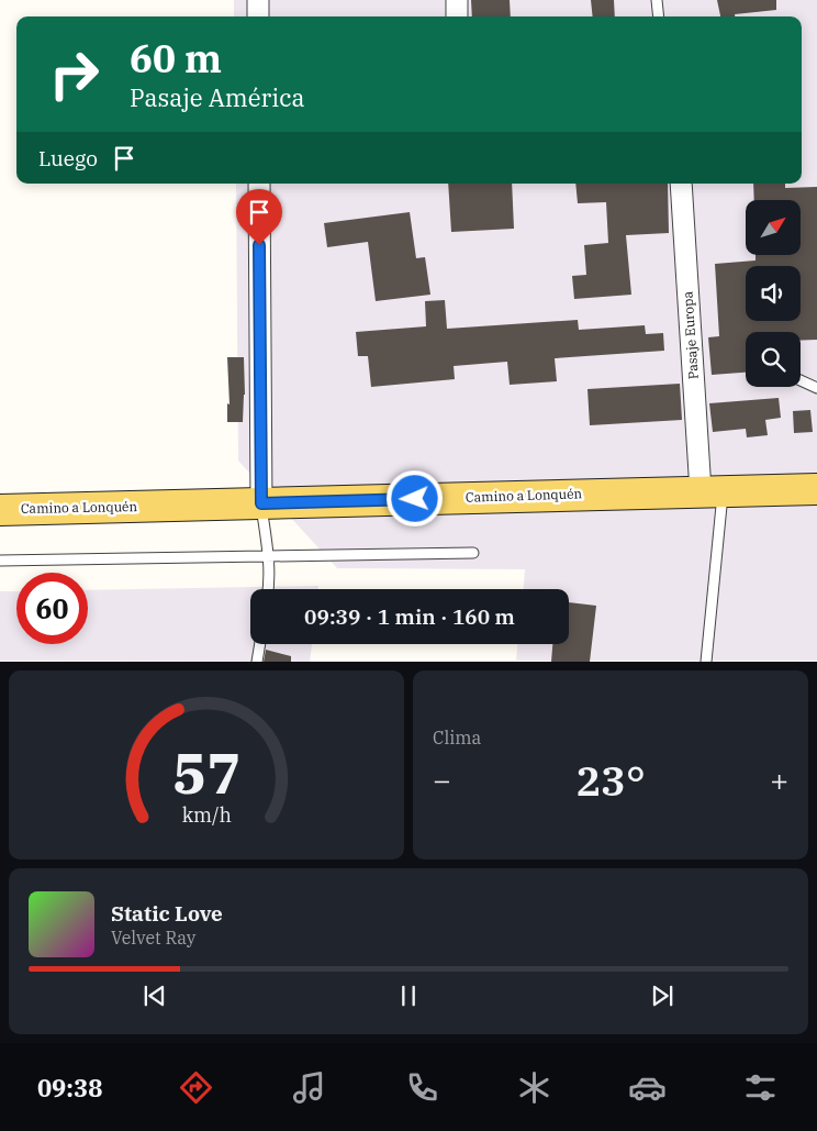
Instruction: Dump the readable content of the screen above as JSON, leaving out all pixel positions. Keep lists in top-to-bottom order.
{
  "streets": {
    "main road": ["Camino a Lonquén"],
    "street": ["Pasaje Europa"]
  },
  "crossings": [
    ["Pasaje Europa", "Camino a Lonquén"]
  ],
  "north": "top right",
  "page": {
    "turn": ["60 m", "Pasaje América"],
    "then": "Luego",
    "limit": "60",
    "trip": "09:39 · 1 min · 160 m",
    "tile": "Clima",
    "heat": ["−", "23°", "+"],
    "song": ["Static Love", "Velvet Ray"],
    "tabs": "09:38",
    "gauge": ["57", "km/h"]
  }
}
